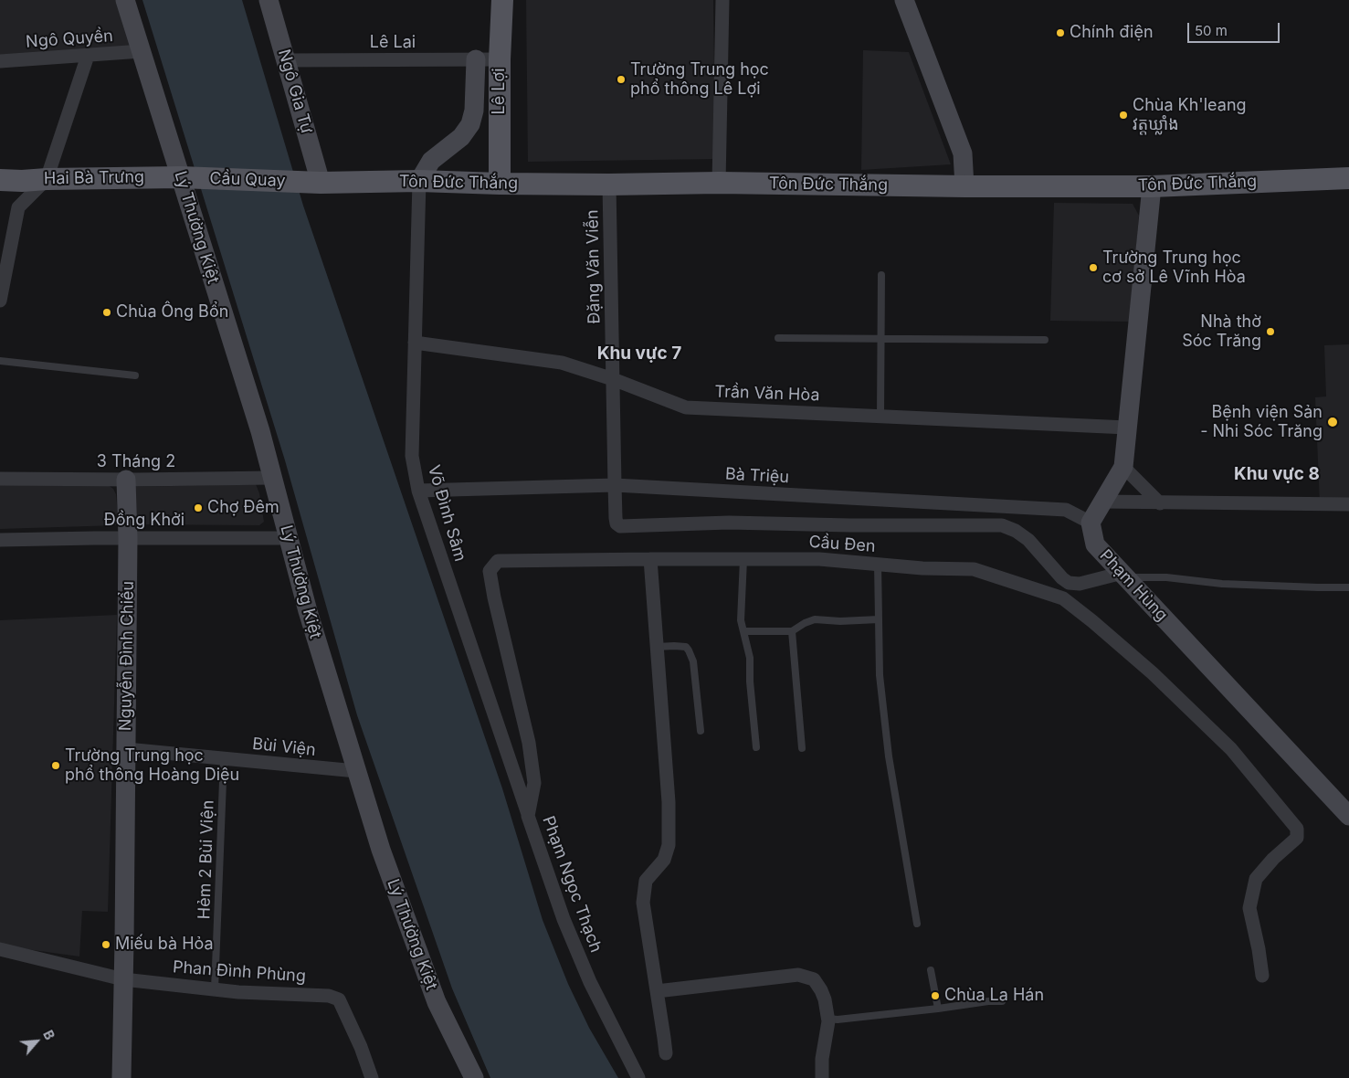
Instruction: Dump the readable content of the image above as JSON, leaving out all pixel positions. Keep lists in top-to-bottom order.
{
  "streets": {
    "main road": [
      "Lê Lợi",
      "Hai Bà Trưng",
      "Cầu Quay",
      "Tôn Đức Thắng"
    ],
    "street": [
      "Ngô Quyền",
      "Lê Lai",
      "Ngô Gia Tự",
      "Lý Thường Kiệt",
      "Đặng Văn Viễn",
      "Trần Văn Hòa",
      "3 Tháng 2",
      "Bà Triệu",
      "Võ Đình Sâm",
      "Đồng Khởi",
      "Cầu Đen",
      "Phạm Hùng",
      "Nguyễn Đình Chiểu",
      "Bùi Viện",
      "Phạm Ngọc Thạch",
      "Phan Đình Phùng"
    ],
    "lane": ["Hẻm 2 Bùi Viện"]
  },
  "crossings": [
    ["Ngô Quyền", "Lý Thường Kiệt"],
    ["Lê Lai", "Ngô Gia Tự"],
    ["Lê Lai", "Lê Lợi"],
    ["Ngô Gia Tự", "Cầu Quay"],
    ["Ngô Gia Tự", "Tôn Đức Thắng"],
    ["Lê Lợi", "Tôn Đức Thắng"],
    ["Hai Bà Trưng", "Cầu Quay"],
    ["Hai Bà Trưng", "Lý Thường Kiệt"],
    ["Cầu Quay", "Tôn Đức Thắng"],
    ["Cầu Quay", "Lý Thường Kiệt"],
    ["Tôn Đức Thắng", "Đặng Văn Viễn"],
    ["Tôn Đức Thắng", "Võ Đình Sâm"],
    ["Lý Thường Kiệt", "3 Tháng 2"],
    ["Lý Thường Kiệt", "Đồng Khởi"],
    ["Lý Thường Kiệt", "Bùi Viện"],
    ["Đặng Văn Viễn", "Trần Văn Hòa"],
    ["Đặng Văn Viễn", "Bà Triệu"],
    ["Đặng Văn Viễn", "Phạm Hùng"],
    ["Trần Văn Hòa", "Võ Đình Sâm"],
    ["3 Tháng 2", "Nguyễn Đình Chiểu"],
    ["Bà Triệu", "Võ Đình Sâm"],
    ["Bà Triệu", "Phạm Hùng"],
    ["Võ Đình Sâm", "Phạm Ngọc Thạch"],
    ["Đồng Khởi", "Nguyễn Đình Chiểu"],
    ["Cầu Đen", "Phạm Ngọc Thạch"],
    ["Nguyễn Đình Chiểu", "Bùi Viện"],
    ["Nguyễn Đình Chiểu", "Phan Đình Phùng"],
    ["Bùi Viện", "Hẻm 2 Bùi Viện"],
    ["Hẻm 2 Bùi Viện", "Phan Đình Phùng"]
  ],
  "districts": ["Khu vực 7", "Khu vực 8"],
  "places": [
    "Chính điện",
    "Trường Trung học phổ thông Lê Lợi",
    "Chùa Kh'leang វត្តឃ្លាំង",
    "Trường Trung học cơ sở Lê Vĩnh Hòa",
    "Chùa Ông Bổn",
    "Nhà thờ Sóc Trăng",
    "Bệnh viện Sản - Nhi Sóc Trăng",
    "Chợ Đêm",
    "Trường Trung học phổ thông Hoàng Diệu",
    "Miếu bà Hỏa",
    "Chùa La Hán"
  ],
  "scale_bar": "50 m",
  "north": "top right"
}
